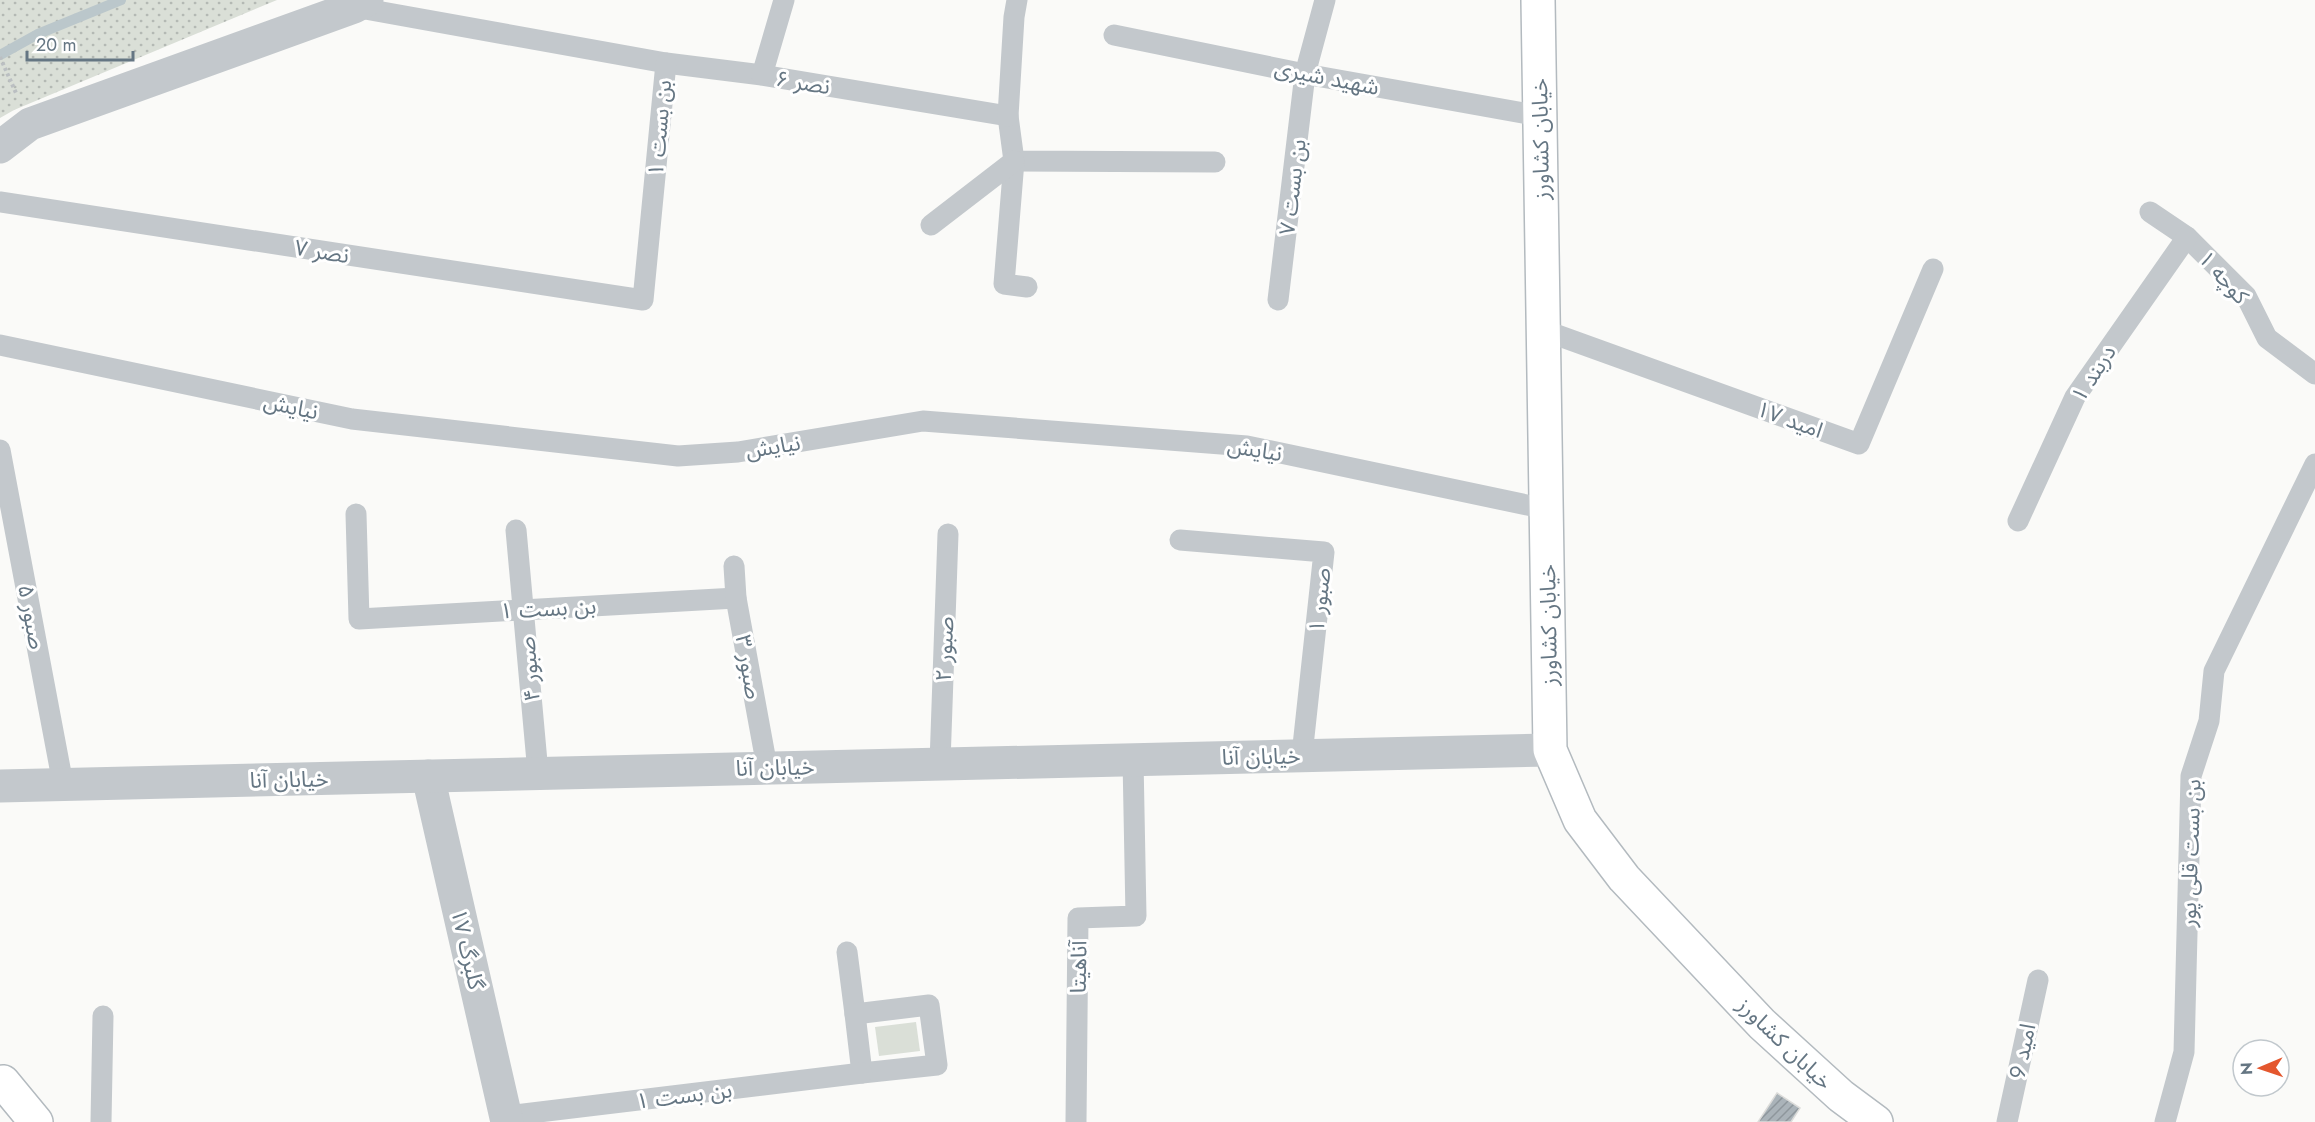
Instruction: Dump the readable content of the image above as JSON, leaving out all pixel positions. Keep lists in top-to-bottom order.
{
  "streets": {
    "main road": ["خیابان کشاورز"],
    "street": ["خیابان آنا", "گلبرگ ۱۷"],
    "lane": [
      "شهید شیری",
      "نصر ۶",
      "بن بست ۱",
      "بن بست ۷",
      "نصر ۷",
      "کوچه ۱",
      "دربند ۱",
      "نیایش",
      "امید ۱۷",
      "صبور ۱",
      "صبور ۵",
      "صبور ۲",
      "صبور ۳",
      "صبور ۴",
      "بن بست قلی پور",
      "آناهیتا",
      "امید 9"
    ]
  },
  "crossings": [
    ["شهید شیری", "خیابان کشاورز"],
    ["شهید شیری", "بن بست ۷"],
    ["نصر ۶", "بن بست ۱"],
    ["بن بست ۱", "نصر ۷"],
    ["بن بست ۱", "صبور ۳"],
    ["بن بست ۱", "صبور ۴"],
    ["بن بست ۱", "گلبرگ ۱۷"],
    ["خیابان کشاورز", "نیایش"],
    ["خیابان کشاورز", "امید ۱۷"],
    ["خیابان کشاورز", "خیابان آنا"],
    ["کوچه ۱", "دربند ۱"],
    ["صبور ۱", "خیابان آنا"],
    ["صبور ۵", "خیابان آنا"],
    ["صبور ۲", "خیابان آنا"],
    ["صبور ۳", "خیابان آنا"],
    ["صبور ۴", "خیابان آنا"],
    ["خیابان آنا", "گلبرگ ۱۷"],
    ["خیابان آنا", "آناهیتا"]
  ],
  "scale_bar": "20 m",
  "north": "left"
}
